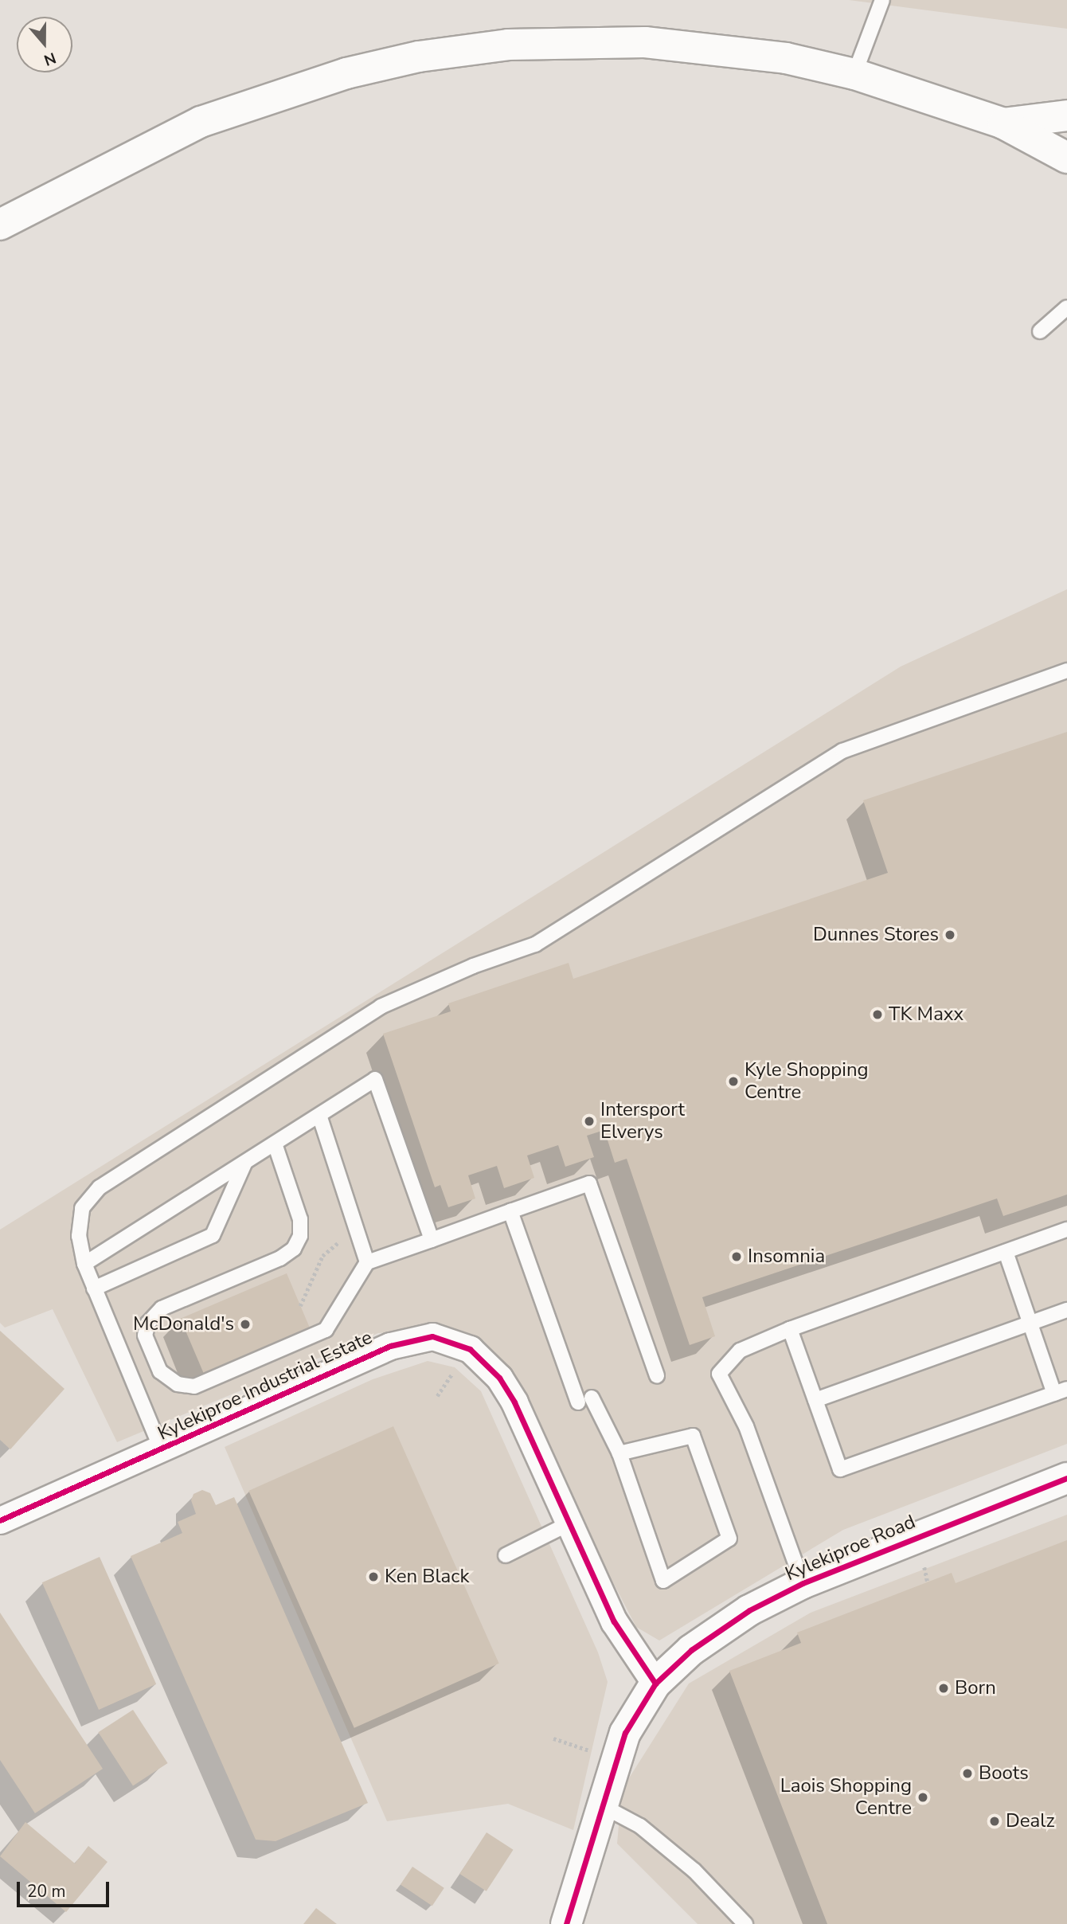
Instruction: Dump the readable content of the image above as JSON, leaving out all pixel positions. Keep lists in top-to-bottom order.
{
  "streets": {
    "main road": ["Kylekiproe Road"],
    "street": ["Kylekiproe Industrial Estate"]
  },
  "crossings": [
    ["Kylekiproe Industrial Estate", "Kylekiproe Road"]
  ],
  "places": [
    "Dunnes Stores",
    "TK Maxx",
    "Kyle Shopping Centre",
    "Intersport Elverys",
    "Insomnia",
    "McDonald's",
    "Ken Black",
    "Born",
    "Boots",
    "Laois Shopping Centre",
    "Dealz"
  ],
  "scale_bar": "20 m",
  "north": "bottom"
}
